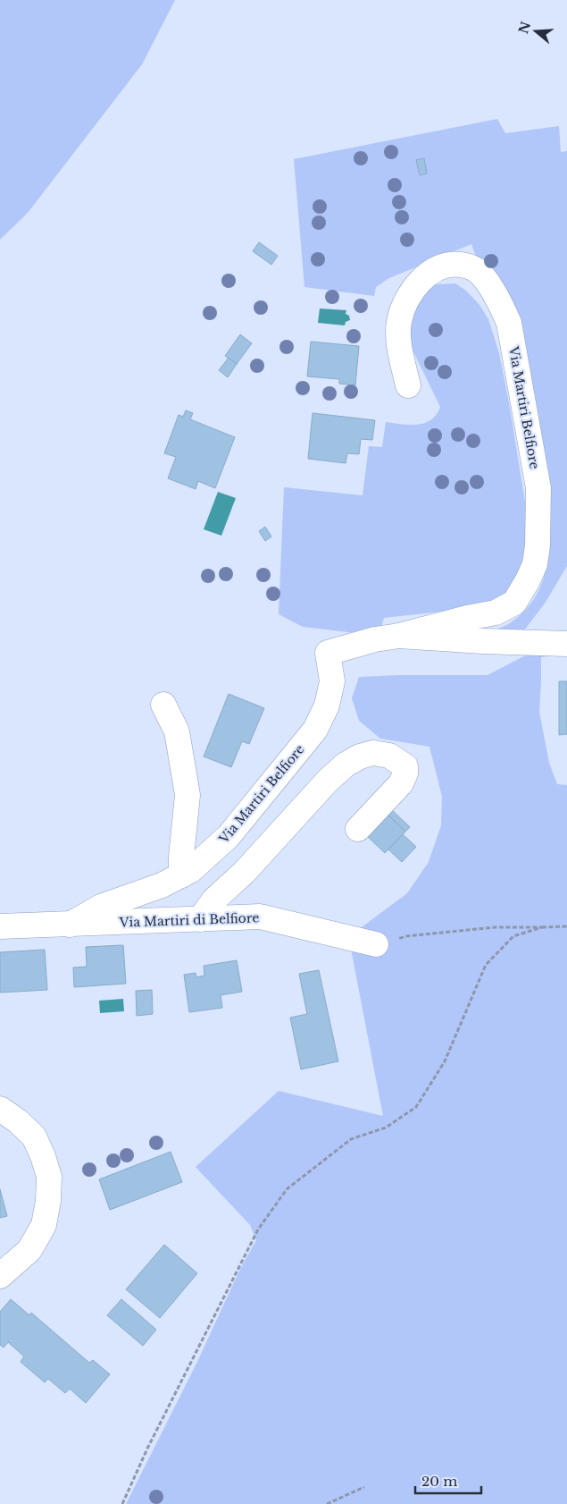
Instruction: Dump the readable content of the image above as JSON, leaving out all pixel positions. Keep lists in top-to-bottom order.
{
  "streets": {
    "street": ["Via Martiri Belfiore", "Via Martiri di Belfiore"]
  },
  "crossings": [
    ["Via Martiri Belfiore", "Via Martiri di Belfiore"]
  ],
  "scale_bar": "20 m",
  "north": "left"
}
